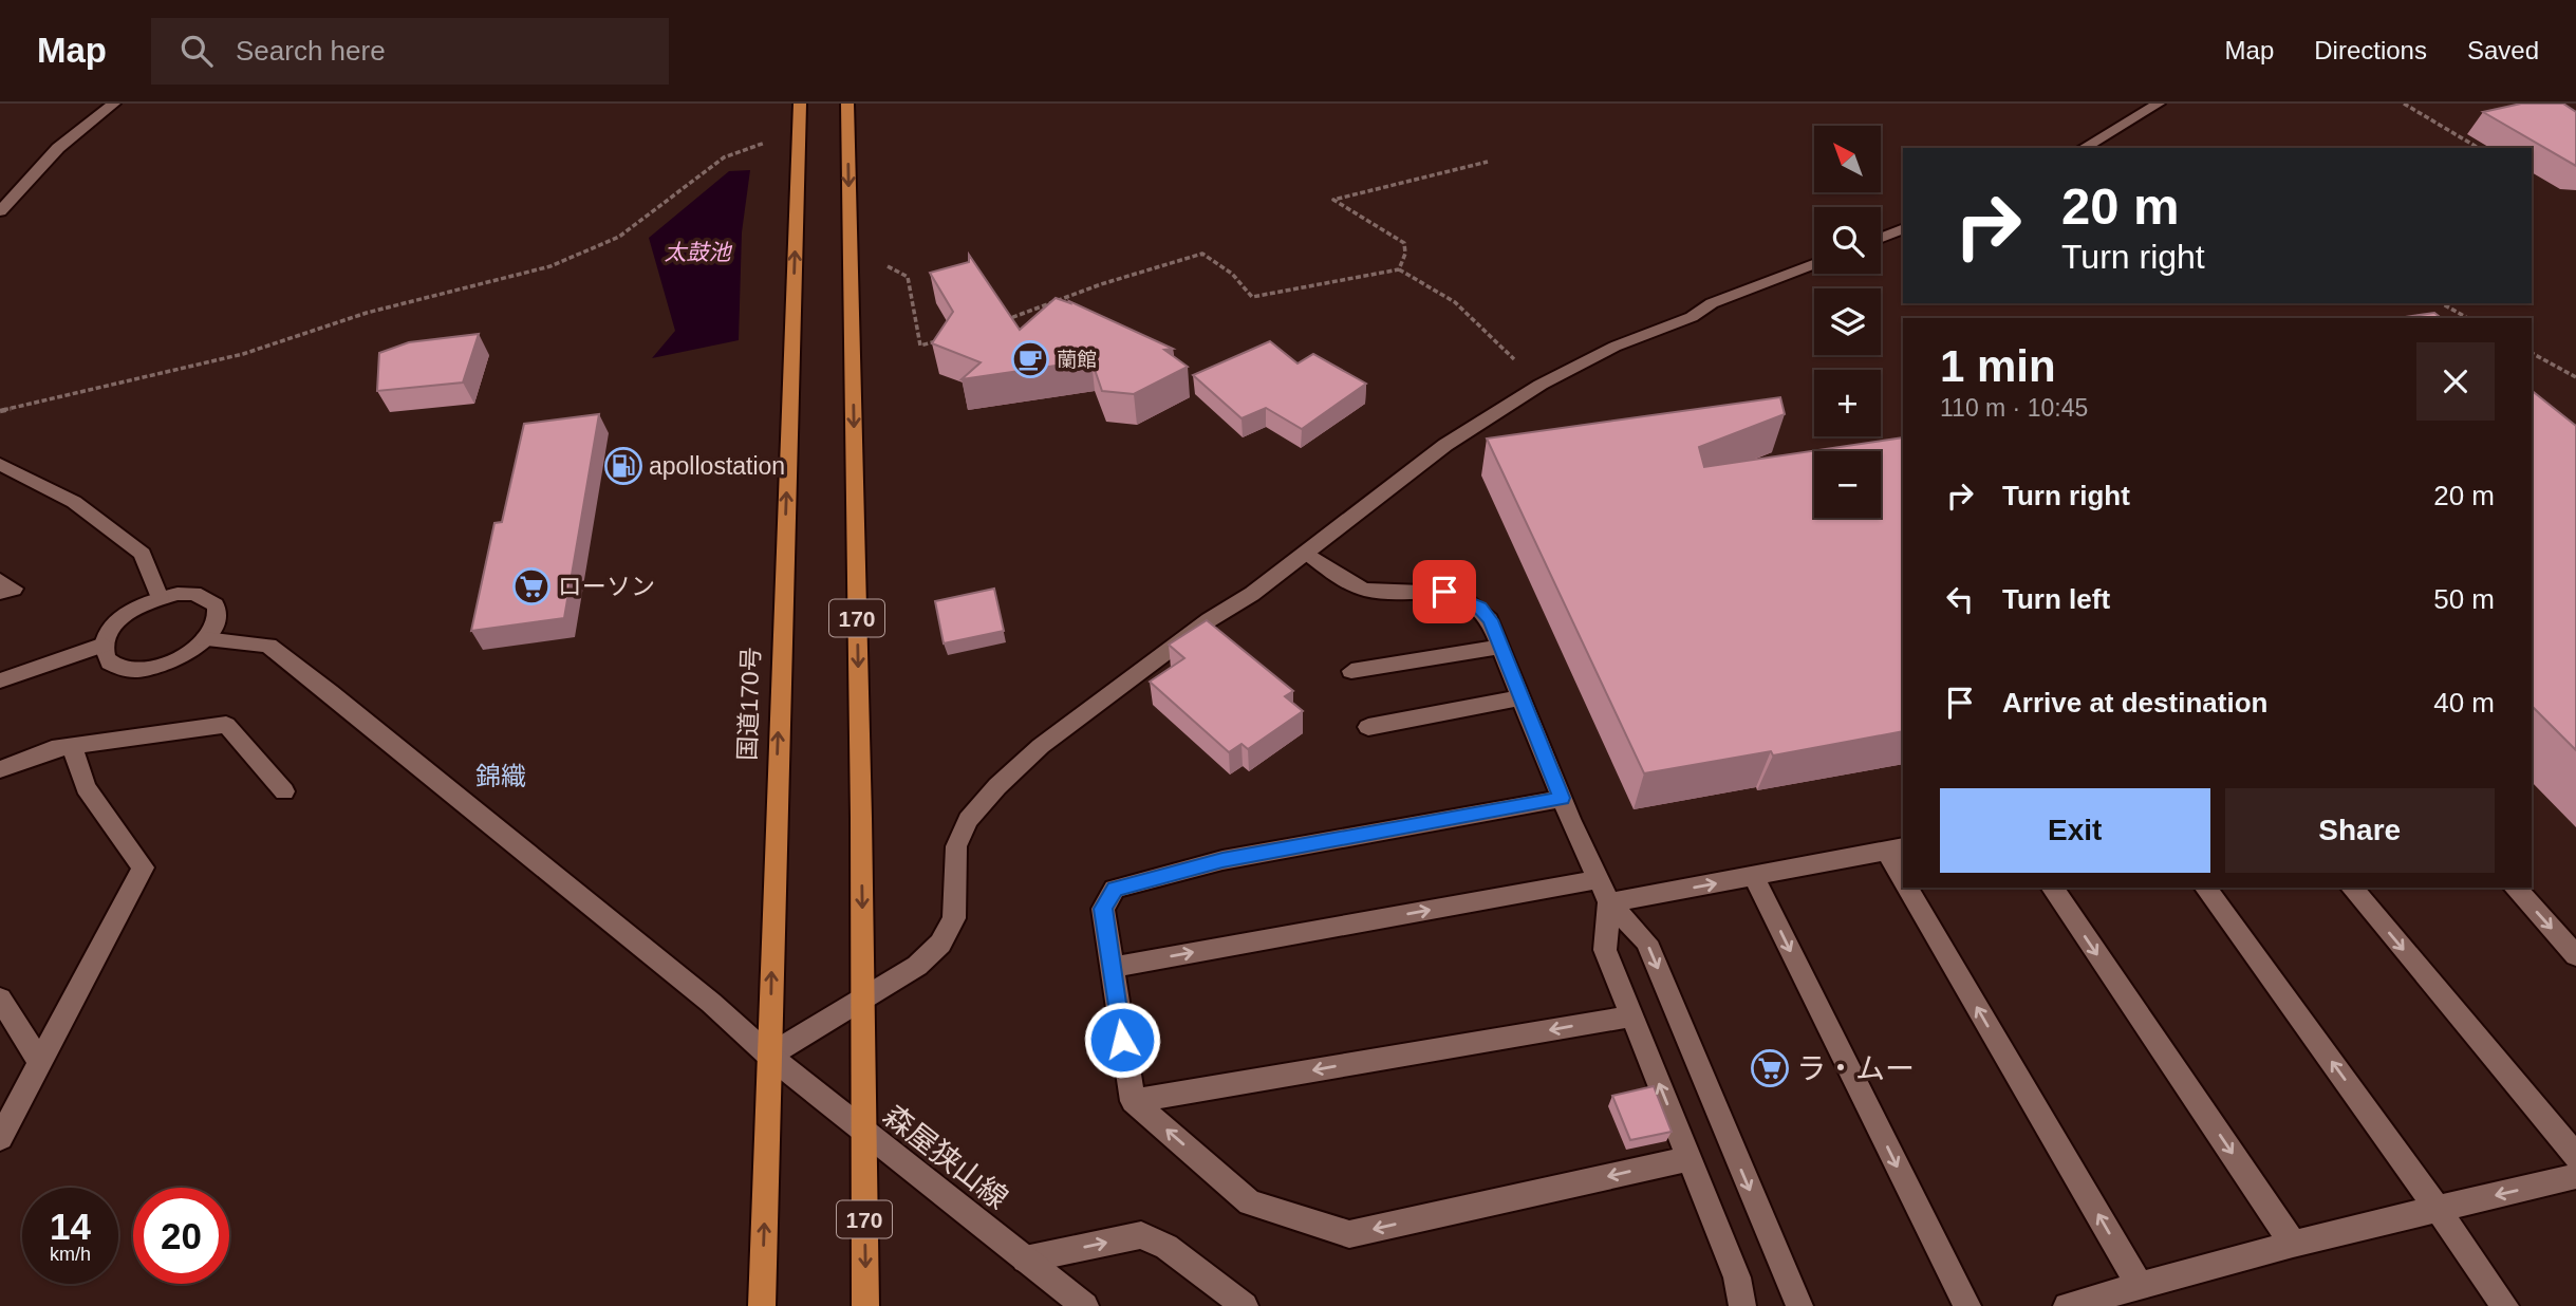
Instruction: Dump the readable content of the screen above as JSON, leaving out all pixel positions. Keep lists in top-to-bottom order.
{
  "streets": {
    "highway": ["170", "国道170号"],
    "street": ["森屋狭山線"]
  },
  "crossings": [
    ["170", "森屋狭山線"],
    ["国道170号", "森屋狭山線"]
  ],
  "districts": ["錦織"],
  "water": ["太鼓池"],
  "places": {
    "cafe": ["蘭館"],
    "fuel station": ["apollostation"],
    "supermarket": ["ローソン", "ラ・ムー"]
  },
  "north": "top left",
  "page": {
    "header": "Map",
    "search": "Search here",
    "nav": ["Map", "Directions", "Saved"],
    "map_buttons": ["+", "−"],
    "turn": ["20 m", "Turn right"],
    "heading": ["1 min", "110 m · 10:45"],
    "list": [
      {
        "name": "Turn right",
        "value": "20 m"
      },
      {
        "name": "Turn left",
        "value": "50 m"
      },
      {
        "name": "Arrive at destination",
        "value": "40 m"
      }
    ],
    "buttons": ["Exit", "Share"],
    "speed": "14 km/h",
    "limit": "20"
  }
}
